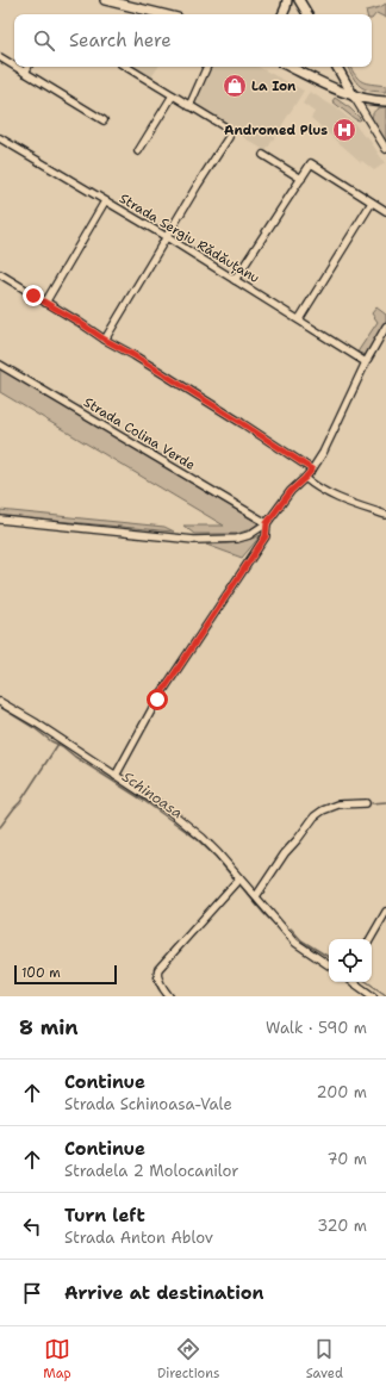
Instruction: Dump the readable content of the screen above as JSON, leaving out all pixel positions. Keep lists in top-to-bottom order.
{
  "streets": {
    "street": ["Strada Sergiu Rădăuțanu", "Strada Colina Verde"]
  },
  "water": ["Schinoasa"],
  "places": {
    "shop": ["La Ion"],
    "hospital": ["Andromed Plus"]
  },
  "scale_bar": "100 m",
  "page": {
    "search": "Search here",
    "scale": "100 m",
    "heading": ["8 min", "Walk · 590 m"],
    "list": [
      ["Continue", "Strada Schinoasa-Vale", "200 m"],
      ["Continue", "Stradela 2 Molocanilor", "70 m"],
      ["Turn left", "Strada Anton Ablov", "320 m"],
      "Arrive at destination"
    ],
    "nav": ["Map", "Directions", "Saved"]
  }
}
